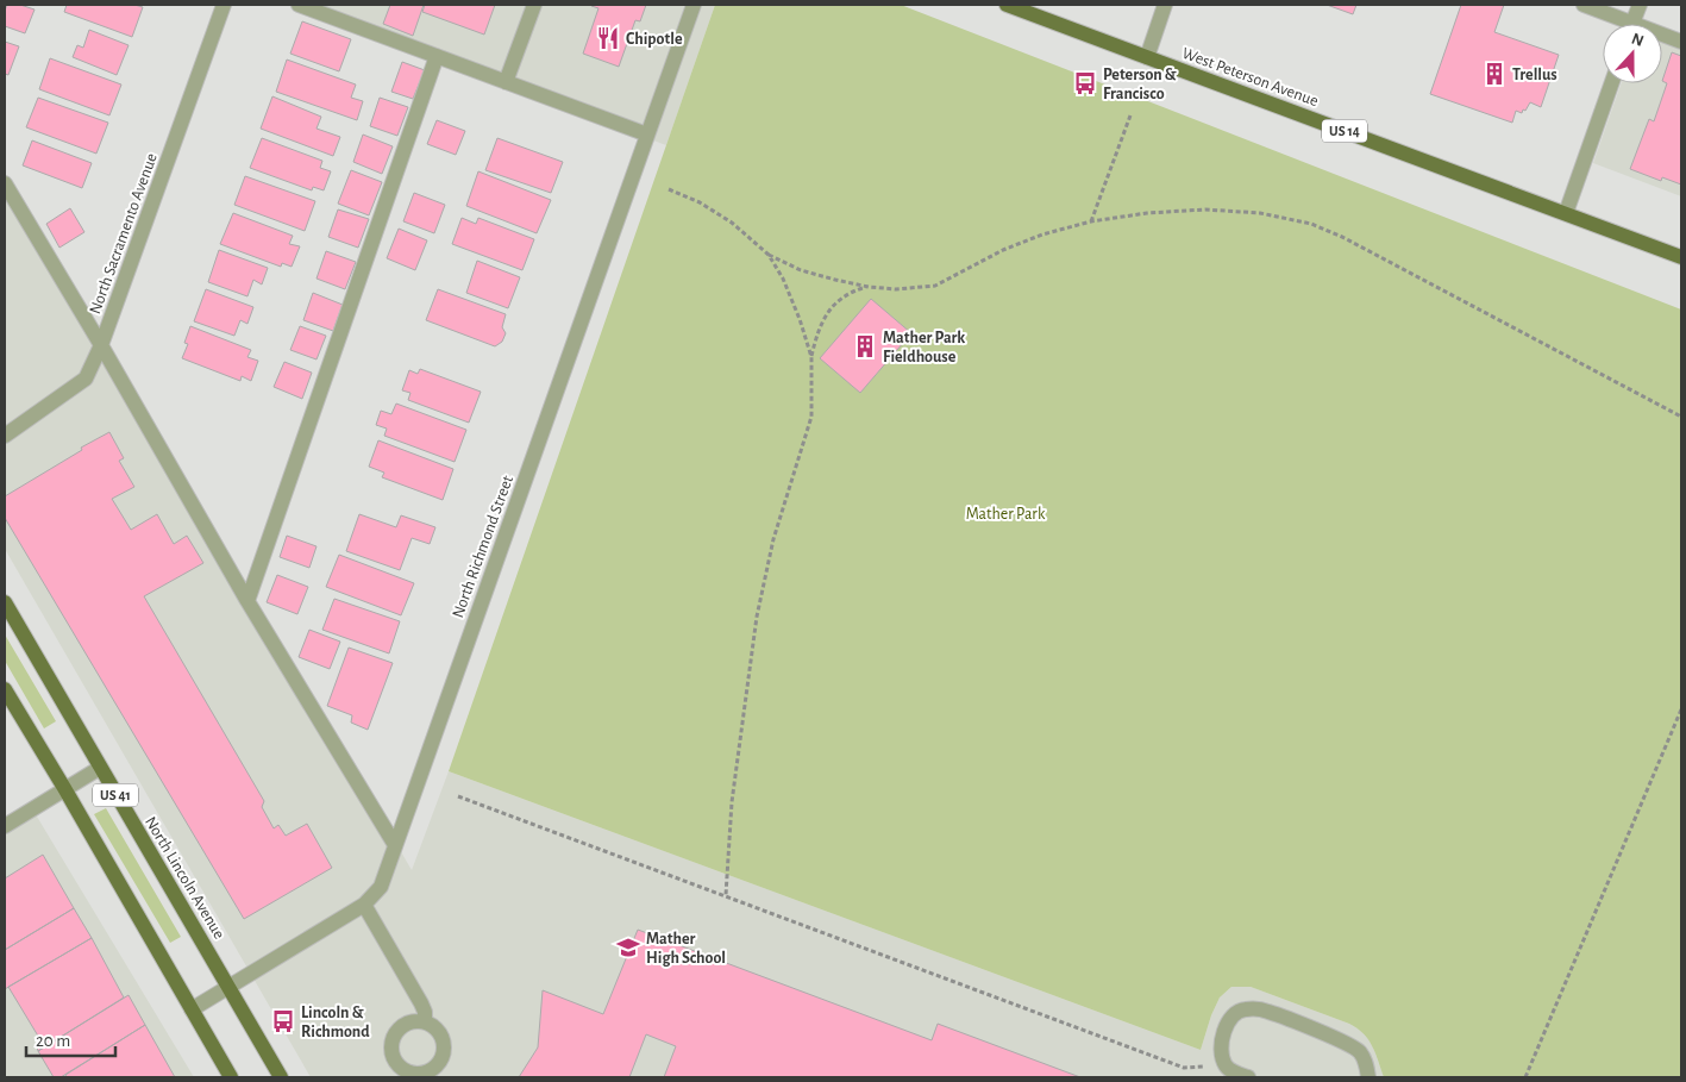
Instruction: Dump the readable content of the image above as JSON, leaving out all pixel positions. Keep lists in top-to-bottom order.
{
  "streets": {
    "main road": [
      "West Peterson Avenue",
      "US 14",
      "US 41",
      "North Lincoln Avenue"
    ],
    "street": ["North Sacramento Avenue", "North Richmond Street"]
  },
  "crossings": [
    ["North Richmond Street", "US 41"],
    ["North Richmond Street", "North Lincoln Avenue"]
  ],
  "parks": ["Mather Park"],
  "places": {
    "restaurant": ["Chipotle"],
    "building": ["Trellus", "Mather Park Fieldhouse"],
    "bus stop": ["Peterson & Francisco", "Lincoln & Richmond"],
    "school or university": ["Mather High School"]
  },
  "scale_bar": "20 m",
  "north": "top"
}
